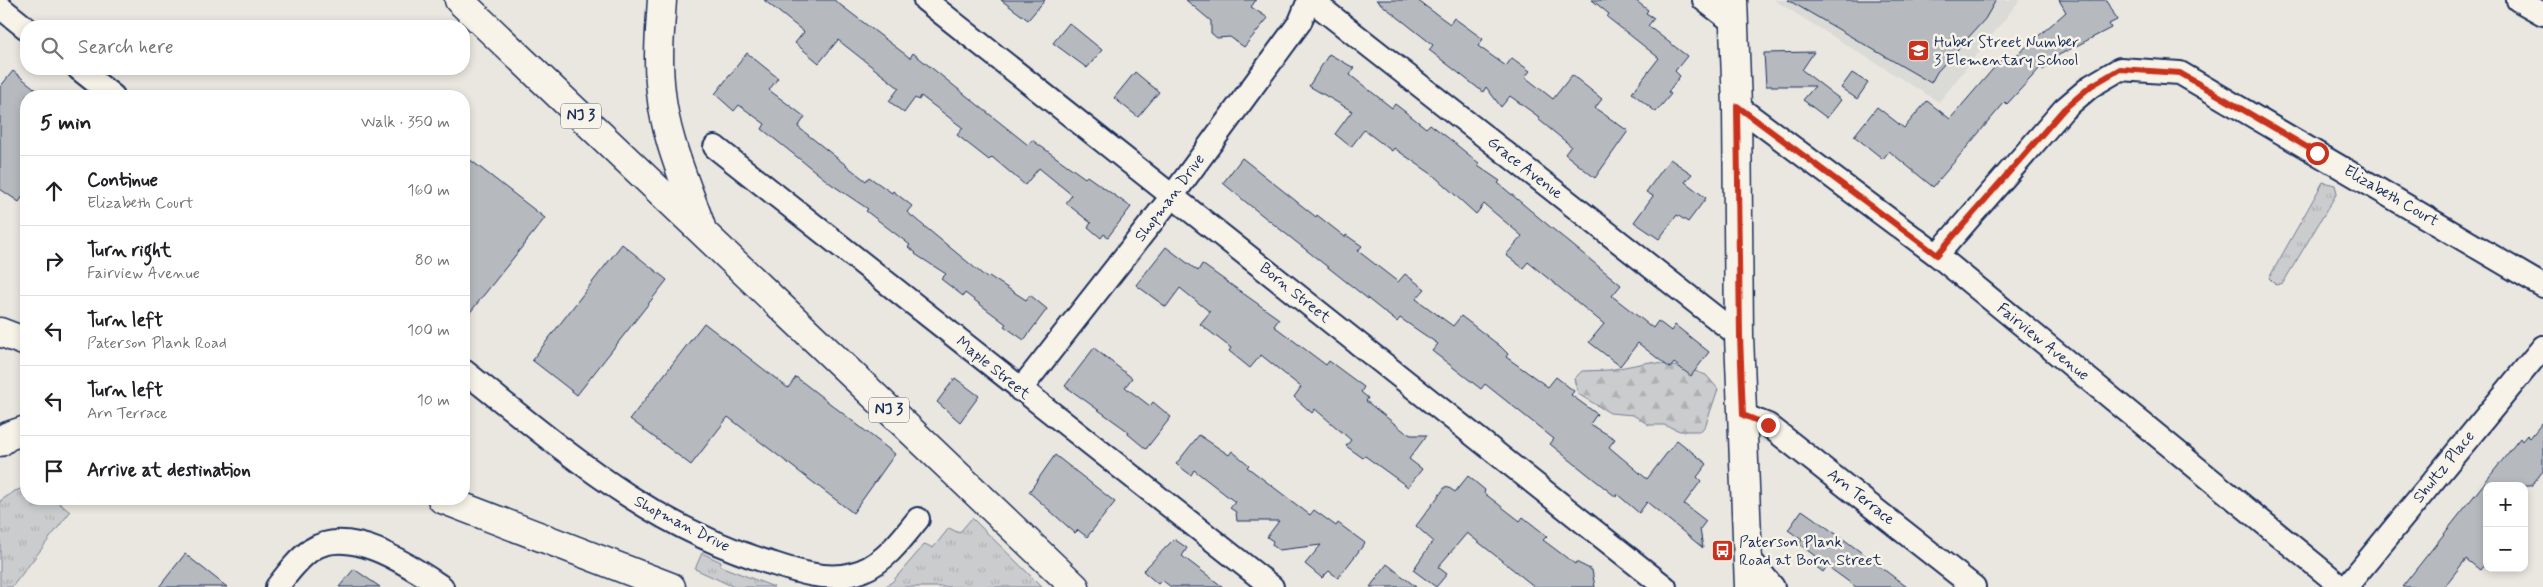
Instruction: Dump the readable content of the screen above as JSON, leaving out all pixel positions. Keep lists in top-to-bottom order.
{
  "streets": {
    "main road": ["NJ 3"],
    "street": [
      "Grace Avenue",
      "Elizabeth Court",
      "Shopman Drive",
      "Born Street",
      "Fairview Avenue",
      "Maple Street",
      "Shultz Place",
      "Arn Terrace"
    ]
  },
  "crossings": [
    ["Grace Avenue", "Shopman Drive"],
    ["Elizabeth Court", "Fairview Avenue"],
    ["Shopman Drive", "Born Street"],
    ["Shopman Drive", "Maple Street"],
    ["Fairview Avenue", "Shultz Place"]
  ],
  "places": {
    "school or university": ["Huber Street Number 3 Elementary School"],
    "bus stop": ["Paterson Plank Road at Born Street"]
  },
  "page": {
    "search": "Search here",
    "heading": ["5 min", "Walk · 350 m"],
    "list": [
      ["Continue", "Elizabeth Court", "160 m"],
      ["Turn right", "Fairview Avenue", "80 m"],
      ["Turn left", "Paterson Plank Road", "100 m"],
      ["Turn left", "Arn Terrace", "10 m"],
      "Arrive at destination"
    ],
    "map_buttons": ["+", "−"]
  }
}
